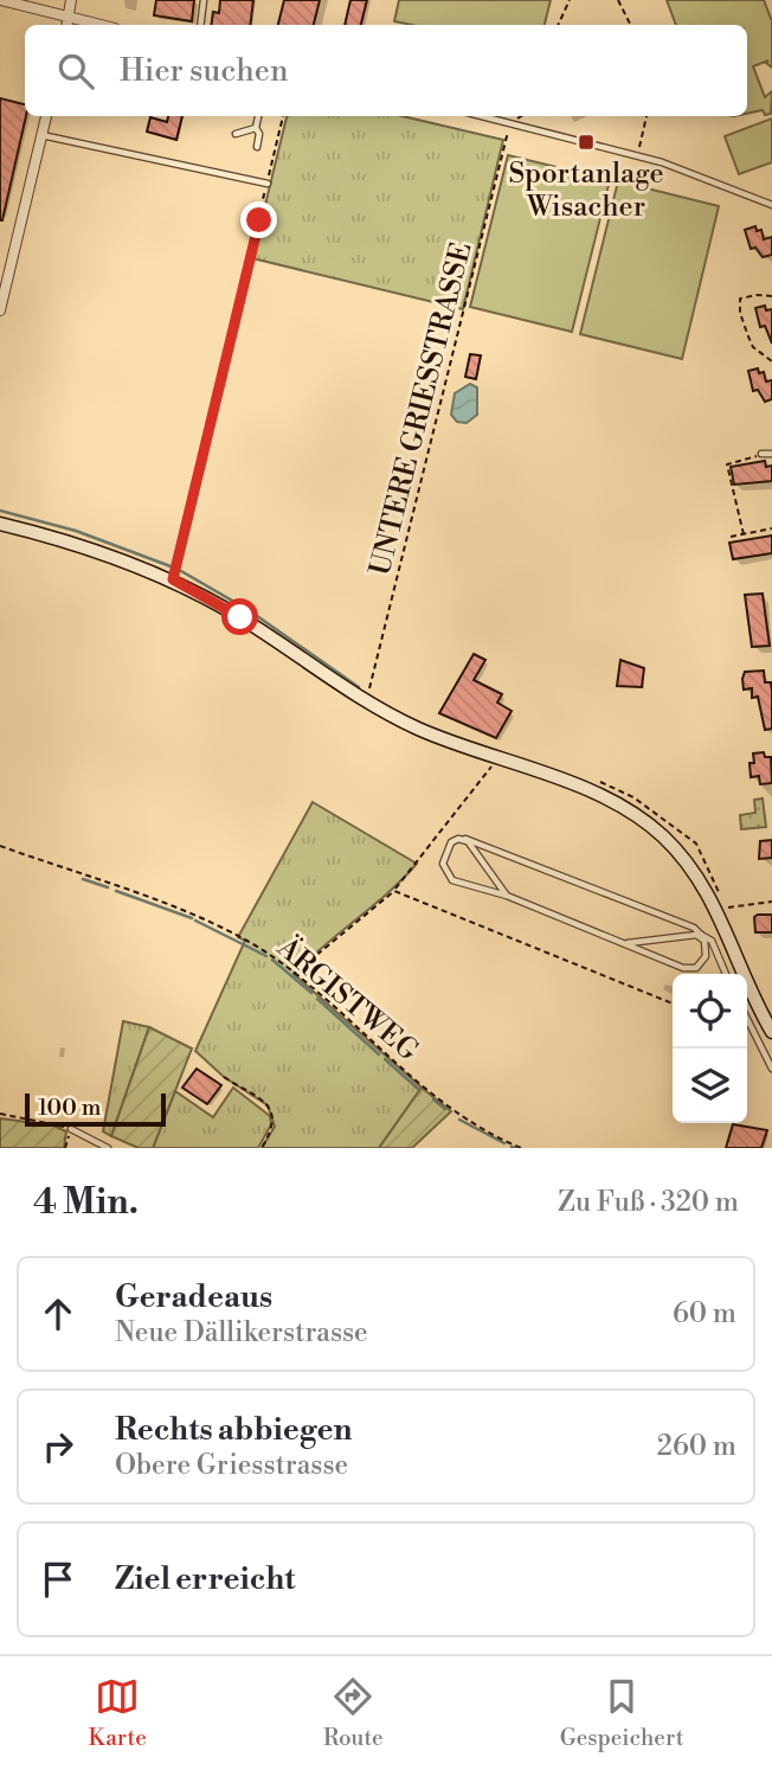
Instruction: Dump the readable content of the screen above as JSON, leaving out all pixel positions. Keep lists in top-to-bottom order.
{
  "streets": {
    "path": ["UNTERE GRIESSTRASSE", "ÄRGISTWEG"]
  },
  "places": {
    "transit": ["Sportanlage Wisacher"]
  },
  "scale_bar": "100 m",
  "page": {
    "search": "Hier suchen",
    "scale": "100 m",
    "heading": ["4 Min.", "Zu Fuß · 320 m"],
    "list": [
      ["Geradeaus", "Neue Dällikerstrasse", "60 m"],
      ["Rechts abbiegen", "Obere Griesstrasse", "260 m"],
      "Ziel erreicht"
    ],
    "nav": ["Karte", "Route", "Gespeichert"]
  }
}
